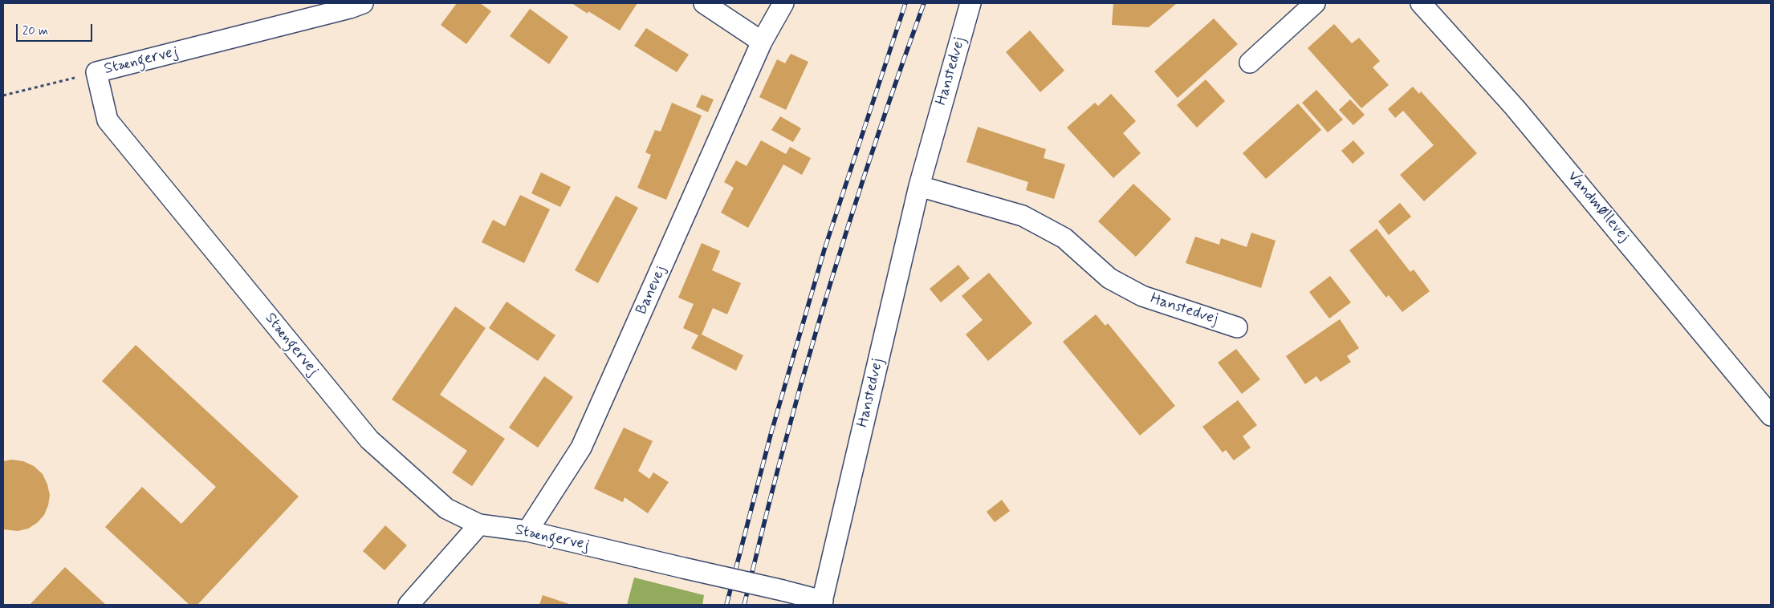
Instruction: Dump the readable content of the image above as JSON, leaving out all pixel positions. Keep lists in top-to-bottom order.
{
  "streets": {
    "street": [
      "Stængervej",
      "Hanstedvej",
      "Vandmøllevej",
      "Banevej"
    ]
  },
  "crossings": [
    ["Stængervej", "Hanstedvej"],
    ["Stængervej", "Banevej"]
  ],
  "scale_bar": "20 m"
}
